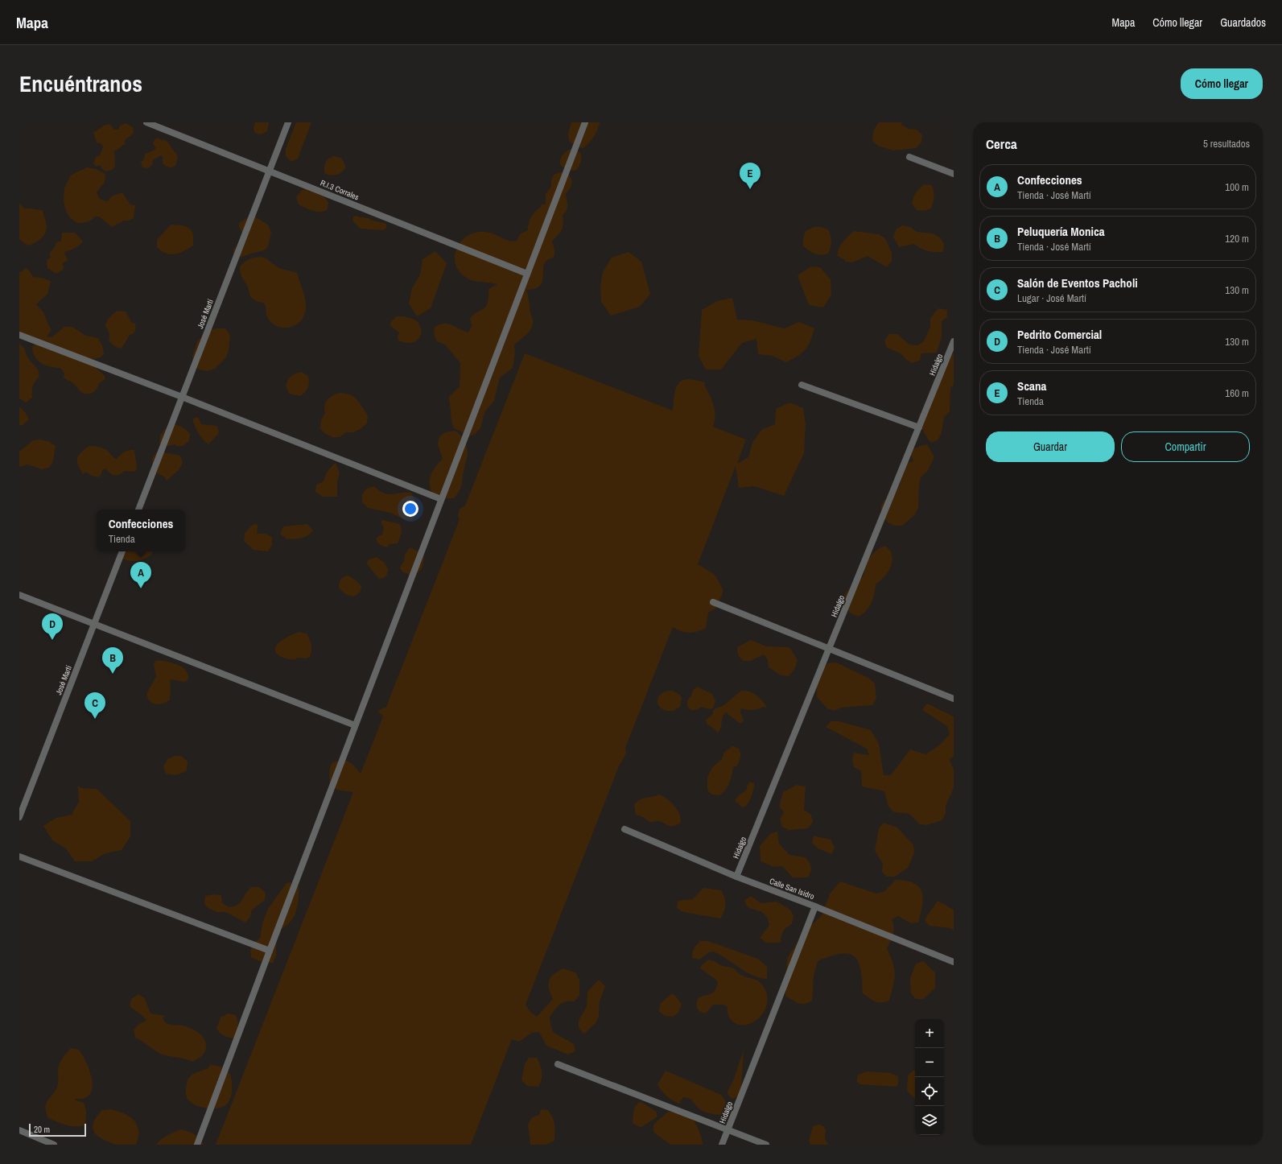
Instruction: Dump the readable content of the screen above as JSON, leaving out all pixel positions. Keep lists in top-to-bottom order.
{
  "streets": {
    "street": [
      "R.I.3 Corrales",
      "José Martí",
      "Hidalgo",
      "Calle San Isidro"
    ]
  },
  "crossings": [
    ["R.I.3 Corrales", "José Martí"],
    ["Hidalgo", "Calle San Isidro"]
  ],
  "scale_bar": "20 m",
  "page": {
    "header": "Mapa",
    "nav": ["Mapa", "Cómo llegar", "Guardados"],
    "title": "Encuéntranos",
    "buttons": [
      "Cómo llegar",
      ["Guardar", "Compartir"]
    ],
    "heading": ["Cerca", "5 resultados"],
    "pins": [
      "E",
      "A",
      "D",
      "B",
      "C"
    ],
    "list": [
      {
        "mark": "A",
        "name": "Confecciones",
        "note": "Tienda · José Martí",
        "value": "100 m"
      },
      {
        "mark": "B",
        "name": "Peluquería Monica",
        "note": "Tienda · José Martí",
        "value": "120 m"
      },
      {
        "mark": "C",
        "name": "Salón de Eventos Pacholi",
        "note": "Lugar · José Martí",
        "value": "130 m"
      },
      {
        "mark": "D",
        "name": "Pedrito Comercial",
        "note": "Tienda · José Martí",
        "value": "130 m"
      },
      {
        "mark": "E",
        "name": "Scana",
        "note": "Tienda",
        "value": "160 m"
      }
    ],
    "popup": ["Confecciones", "Tienda"],
    "map_buttons": ["+", "−"],
    "scale": "20 m"
  }
}
